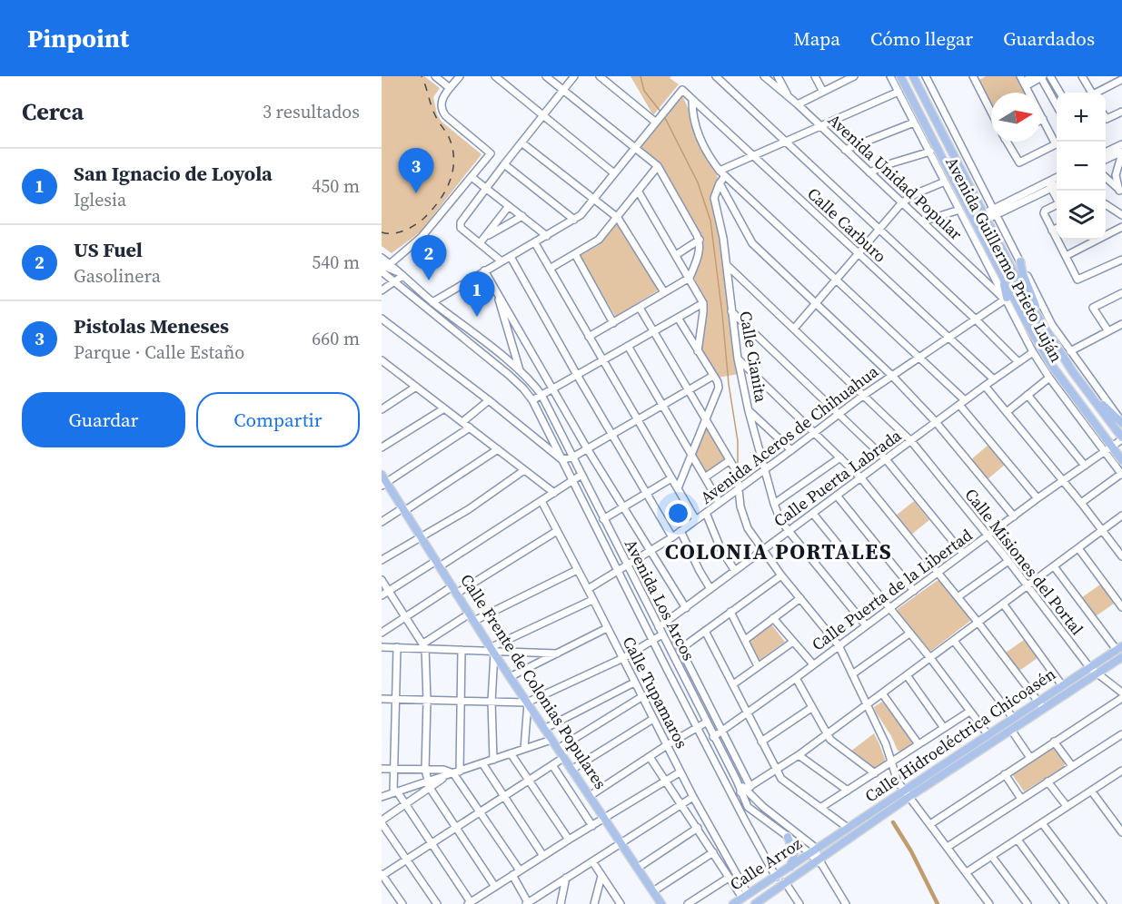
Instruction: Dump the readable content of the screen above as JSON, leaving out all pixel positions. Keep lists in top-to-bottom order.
{
  "streets": {
    "main road": [
      "Avenida Guillermo Prieto Luján",
      "Calle Frente de Colonias Populares",
      "Calle Hidroeléctrica Chicoasén",
      "Calle Arroz"
    ],
    "street": [
      "Avenida Unidad Popular",
      "Calle Carburo",
      "Calle Cianita",
      "Avenida Aceros de Chihuahua",
      "Calle Puerta Labrada",
      "Calle Misiones del Portal",
      "Calle Puerta de la Libertad",
      "Avenida Los Arcos",
      "Calle Tupamaros"
    ]
  },
  "crossings": [
    ["Avenida Unidad Popular", "Avenida Guillermo Prieto Luján"],
    ["Avenida Unidad Popular", "Avenida Aceros de Chihuahua"],
    ["Calle Carburo", "Avenida Aceros de Chihuahua"],
    ["Calle Carburo", "Calle Puerta Labrada"],
    ["Avenida Guillermo Prieto Luján", "Avenida Aceros de Chihuahua"],
    ["Avenida Guillermo Prieto Luján", "Calle Puerta Labrada"],
    ["Avenida Guillermo Prieto Luján", "Calle Puerta de la Libertad"],
    ["Calle Cianita", "Avenida Aceros de Chihuahua"],
    ["Calle Cianita", "Calle Puerta Labrada"],
    ["Calle Cianita", "Calle Misiones del Portal"],
    ["Calle Cianita", "Calle Puerta de la Libertad"],
    ["Avenida Aceros de Chihuahua", "Calle Misiones del Portal"],
    ["Avenida Aceros de Chihuahua", "Avenida Los Arcos"],
    ["Avenida Aceros de Chihuahua", "Calle Tupamaros"],
    ["Calle Puerta Labrada", "Calle Misiones del Portal"],
    ["Calle Puerta Labrada", "Avenida Los Arcos"],
    ["Calle Misiones del Portal", "Calle Puerta de la Libertad"],
    ["Calle Misiones del Portal", "Calle Hidroeléctrica Chicoasén"],
    ["Calle Puerta de la Libertad", "Avenida Los Arcos"],
    ["Avenida Los Arcos", "Calle Hidroeléctrica Chicoasén"],
    ["Avenida Los Arcos", "Calle Arroz"],
    ["Calle Tupamaros", "Calle Arroz"],
    ["Calle Hidroeléctrica Chicoasén", "Calle Arroz"]
  ],
  "districts": ["COLONIA PORTALES"],
  "north": "right",
  "page": {
    "header": "Pinpoint",
    "nav": ["Mapa", "Cómo llegar", "Guardados"],
    "heading": ["Cerca", "3 resultados"],
    "map_buttons": ["+", "−"],
    "list": [
      {
        "mark": "1",
        "name": "San Ignacio de Loyola",
        "note": "Iglesia",
        "value": "450 m"
      },
      {
        "mark": "2",
        "name": "US Fuel",
        "note": "Gasolinera",
        "value": "540 m"
      },
      {
        "mark": "3",
        "name": "Pistolas Meneses",
        "note": "Parque · Calle Estaño",
        "value": "660 m"
      }
    ],
    "pins": ["3", "2", "1"],
    "buttons": ["Guardar", "Compartir"]
  }
}
